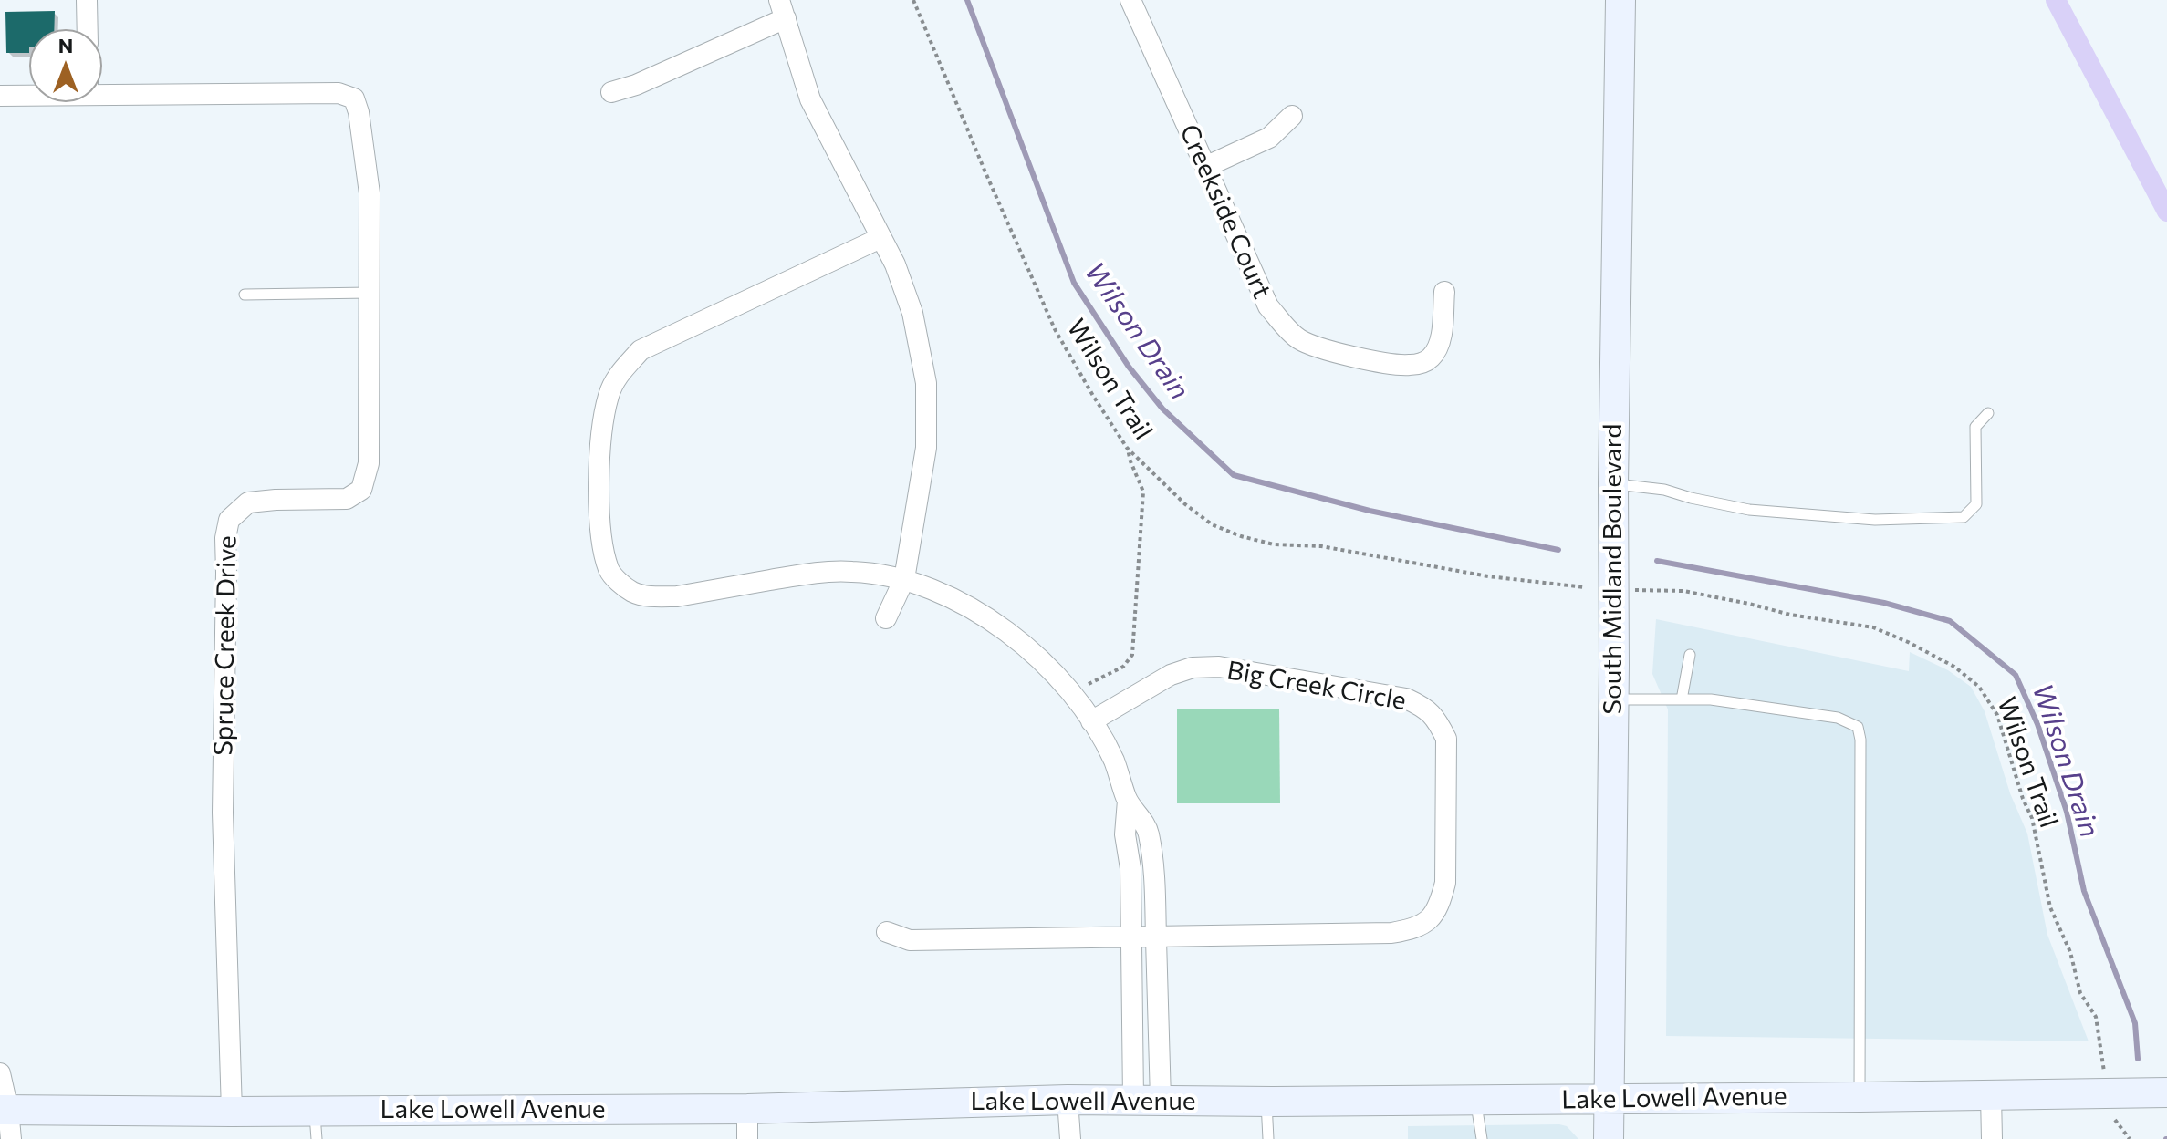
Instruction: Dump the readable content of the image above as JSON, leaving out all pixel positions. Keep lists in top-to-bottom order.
{
  "streets": {
    "main road": ["South Midland Boulevard", "Lake Lowell Avenue"],
    "street": ["Creekside Court", "Spruce Creek Drive", "Big Creek Circle"],
    "path": ["Wilson Trail"]
  },
  "crossings": [
    ["South Midland Boulevard", "Lake Lowell Avenue"],
    ["Spruce Creek Drive", "Lake Lowell Avenue"]
  ],
  "water": ["Wilson Drain"],
  "north": "top"
}
